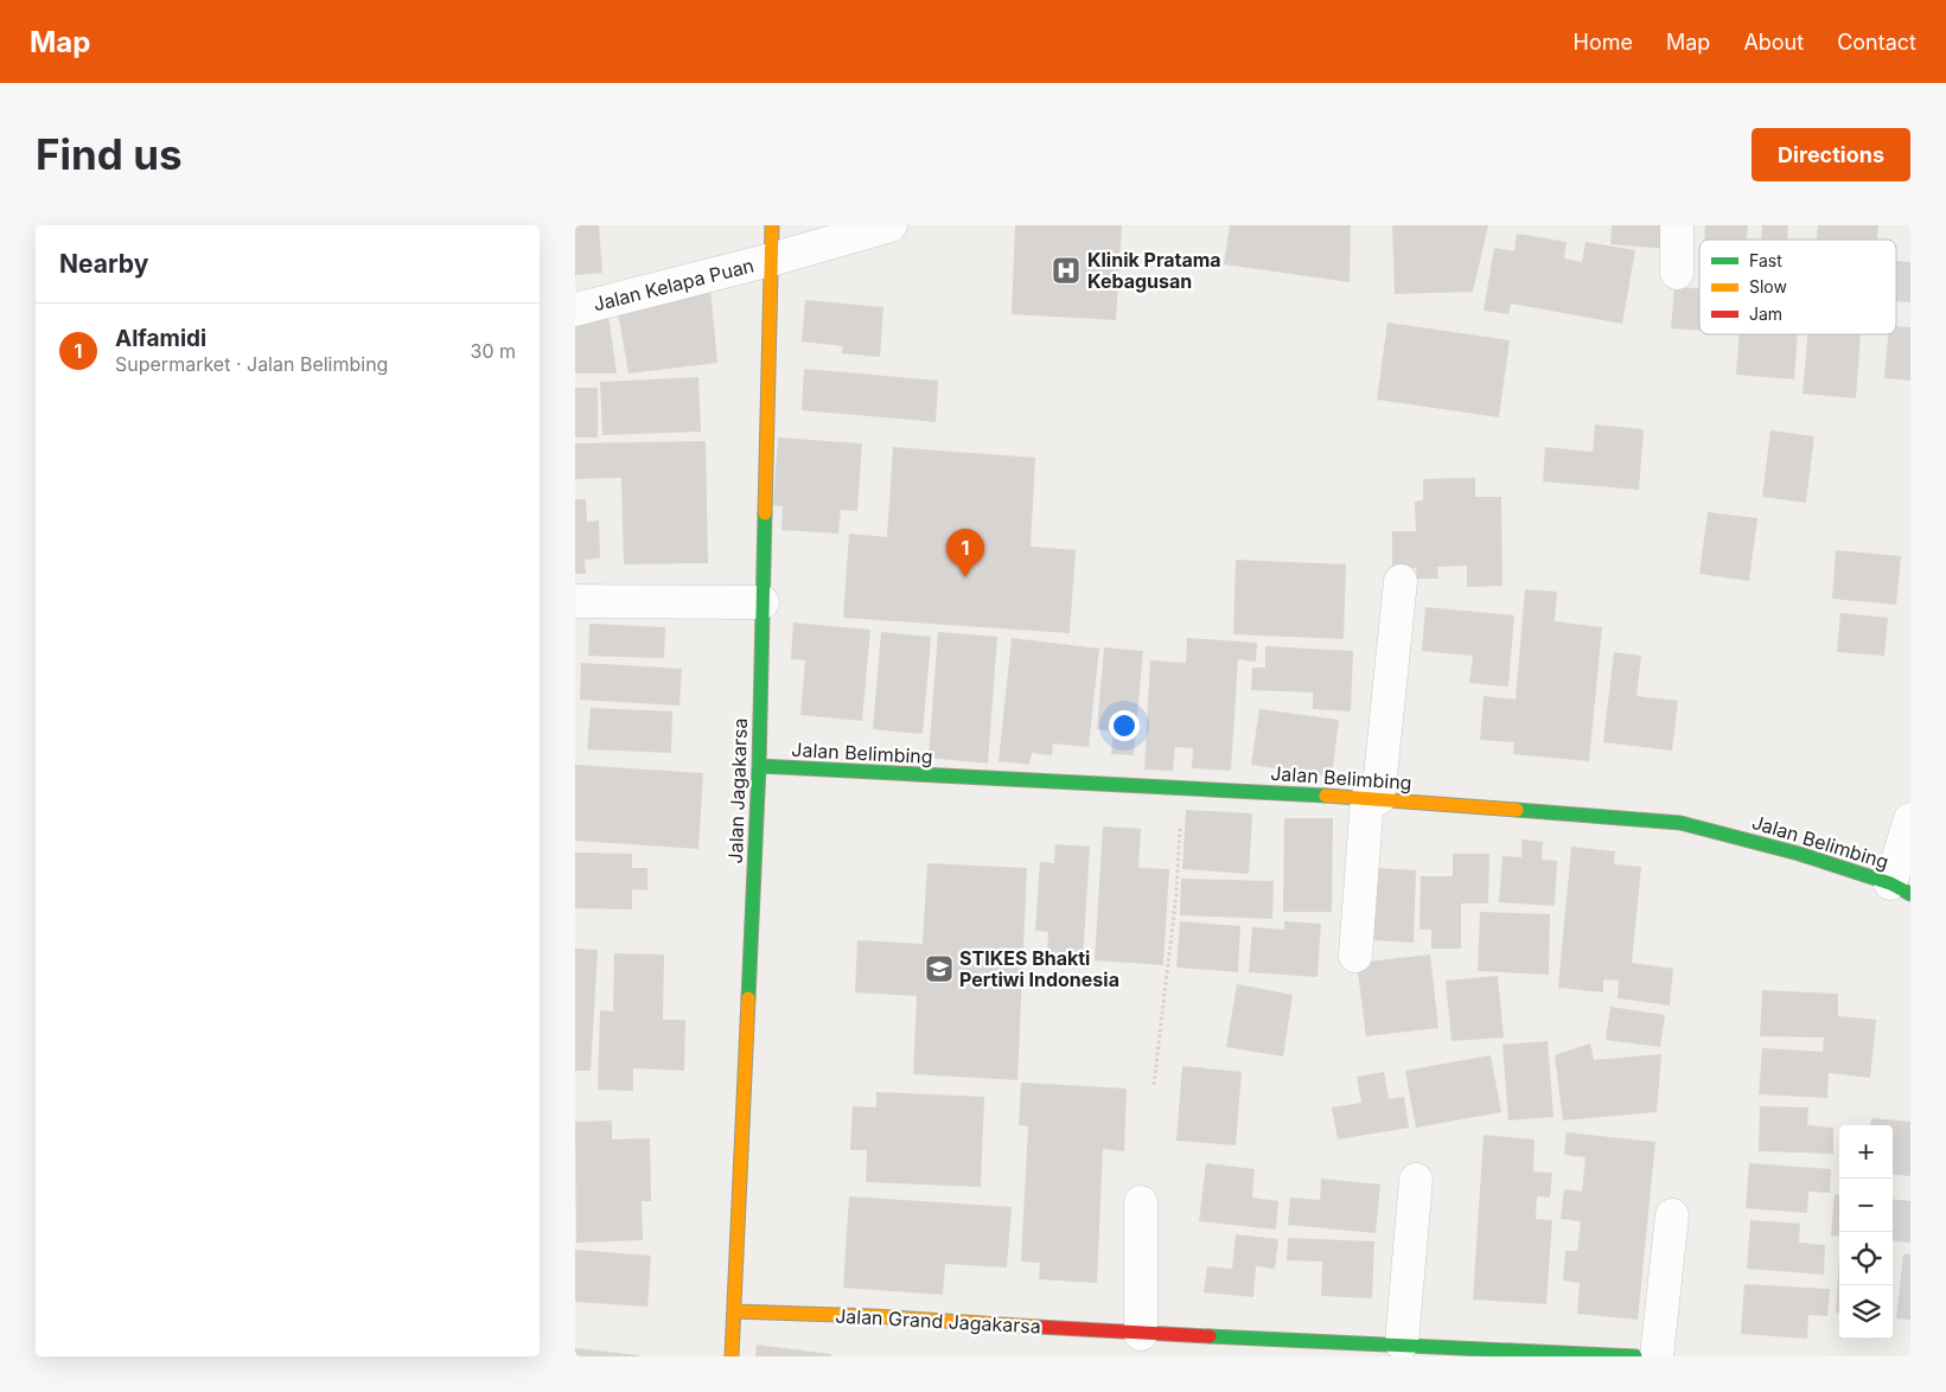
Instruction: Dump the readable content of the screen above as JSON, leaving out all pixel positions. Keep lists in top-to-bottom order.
{
  "streets": {
    "street": [
      "Jalan Kelapa Puan",
      "Jalan Belimbing",
      "Jalan Jagakarsa",
      "Jalan Grand Jagakarsa"
    ]
  },
  "crossings": [
    ["Jalan Kelapa Puan", "Jalan Jagakarsa"],
    ["Jalan Belimbing", "Jalan Jagakarsa"],
    ["Jalan Jagakarsa", "Jalan Grand Jagakarsa"]
  ],
  "places": {
    "hospital": ["Klinik Pratama Kebagusan"],
    "school or university": ["STIKES Bhakti Pertiwi Indonesia"]
  },
  "legend": ["Fast", "Slow", "Jam"],
  "page": {
    "header": "Map",
    "nav": [
      "Home",
      "Map",
      "About",
      "Contact"
    ],
    "buttons": "Directions",
    "title": "Find us",
    "heading": "Nearby",
    "list": [
      {
        "mark": "1",
        "name": "Alfamidi",
        "note": "Supermarket · Jalan Belimbing",
        "value": "30 m"
      }
    ],
    "pins": "1",
    "map_buttons": ["+", "−"]
  }
}
